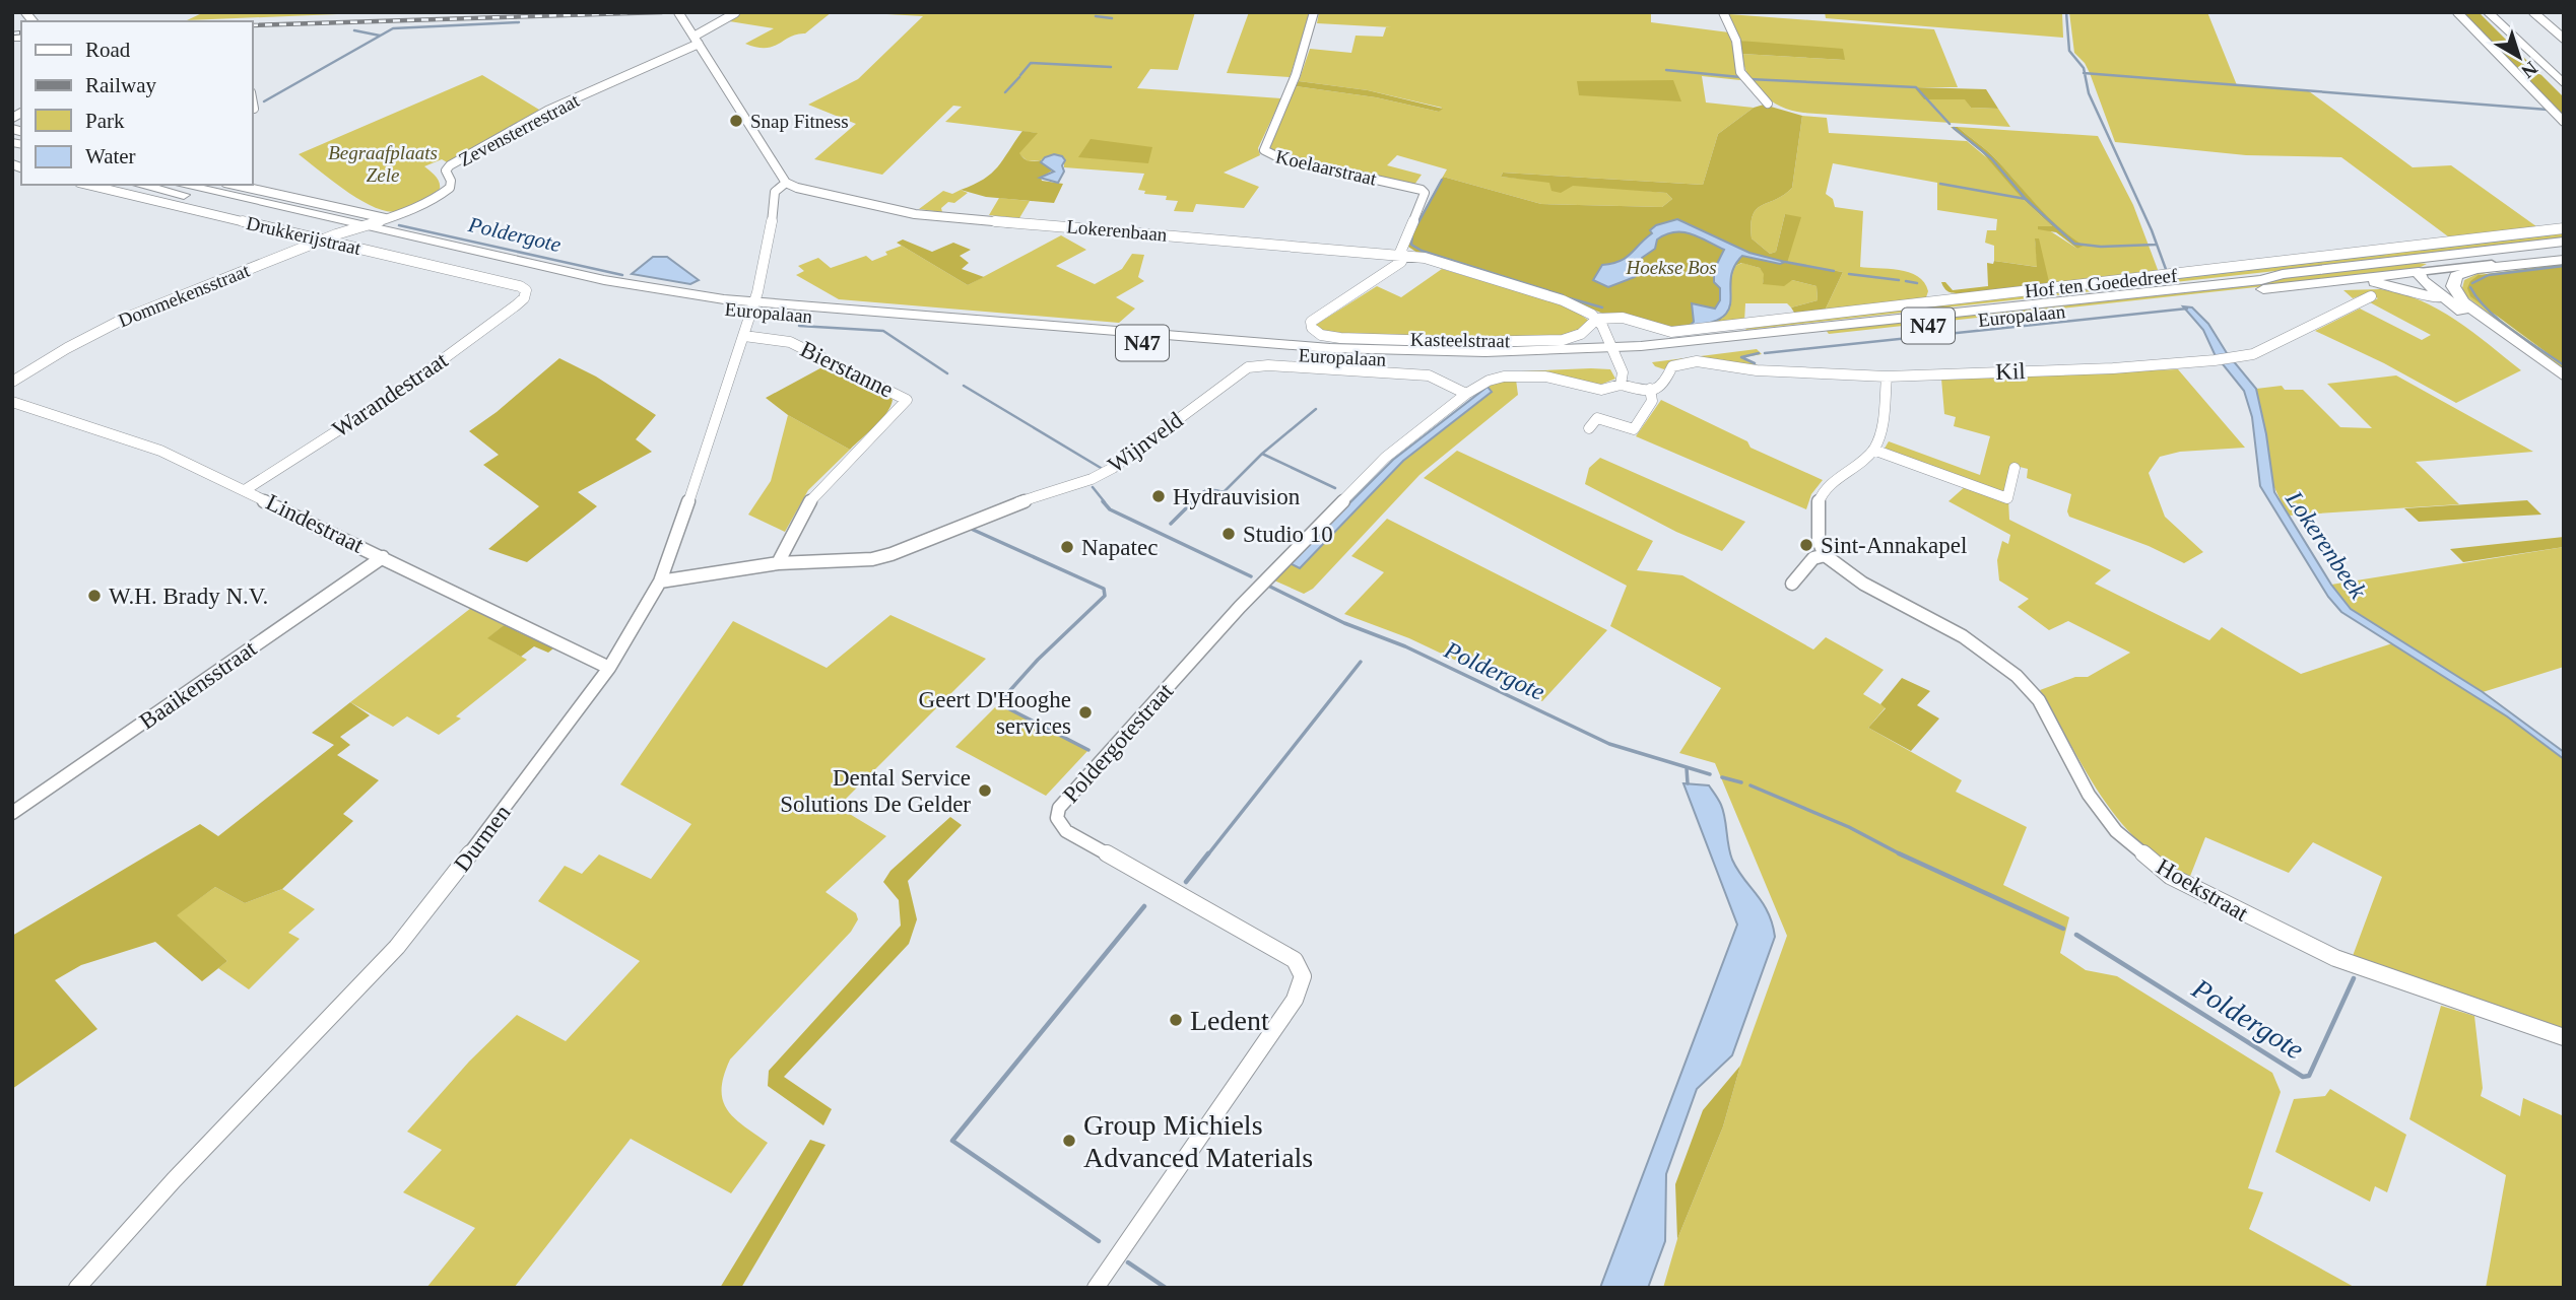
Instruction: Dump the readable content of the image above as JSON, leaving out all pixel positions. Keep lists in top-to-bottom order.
{
  "streets": {
    "highway": ["Europalaan", "N47"],
    "street": [
      "Zevensterrestraat",
      "Koelaarstraat",
      "Lokerenbaan",
      "Drukkerijstraat",
      "Hof ten Goededreef",
      "Dommekensstraat",
      "Kasteelstraat",
      "Bierstanne",
      "Kil",
      "Warandestraat",
      "Wijnveld",
      "Lindestraat",
      "Baaikensstraat",
      "Poldergotestraat",
      "Durmen",
      "Hoekstraat"
    ]
  },
  "crossings": [
    ["Zevensterrestraat", "Dommekensstraat"],
    ["Zevensterrestraat", "Europalaan"],
    ["Koelaarstraat", "Lokerenbaan"],
    ["Koelaarstraat", "Kasteelstraat"],
    ["Lokerenbaan", "Hof ten Goededreef"],
    ["Lokerenbaan", "Kasteelstraat"],
    ["Lokerenbaan", "Durmen"],
    ["Drukkerijstraat", "Dommekensstraat"],
    ["Drukkerijstraat", "Warandestraat"],
    ["Hof ten Goededreef", "Kasteelstraat"],
    ["Dommekensstraat", "Europalaan"],
    ["Europalaan", "Durmen"],
    ["Bierstanne", "Wijnveld"],
    ["Bierstanne", "Durmen"],
    ["Warandestraat", "Lindestraat"],
    ["Wijnveld", "Poldergotestraat"],
    ["Wijnveld", "Durmen"],
    ["Lindestraat", "Baaikensstraat"],
    ["Lindestraat", "Durmen"]
  ],
  "water": ["Poldergote", "Lokerenbeek"],
  "parks": ["Begraafplaats Zele", "Hoekse Bos"],
  "places": [
    "Snap Fitness",
    "Hydrauvision",
    "Studio 10",
    "Sint-Annakapel",
    "Napatec",
    "W.H. Brady N.V.",
    "Geert D'Hooghe services",
    "Dental Service Solutions De Gelder",
    "Ledent",
    "Group Michiels Advanced Materials"
  ],
  "legend": [
    "Road",
    "Railway",
    "Park",
    "Water"
  ],
  "north": "bottom right"
}
